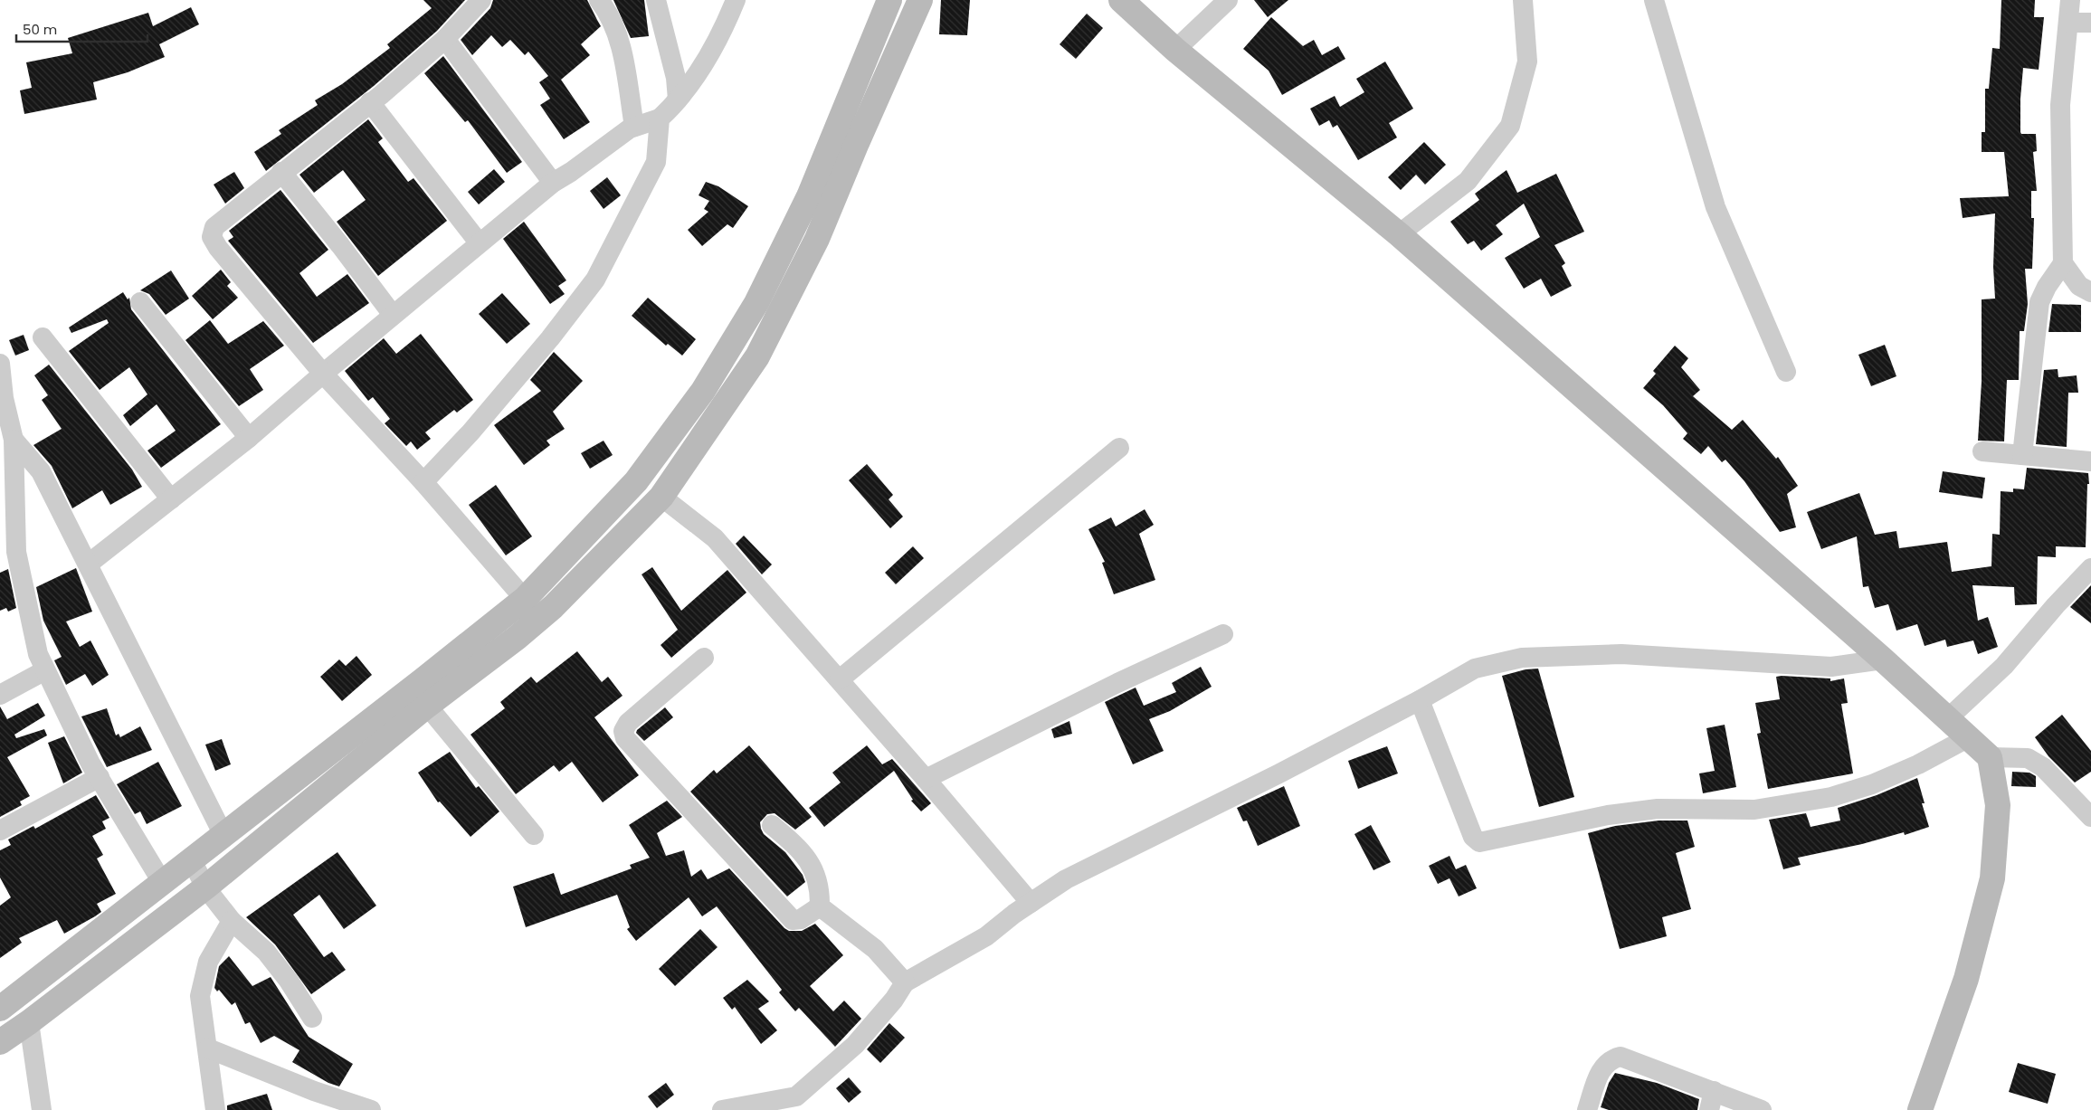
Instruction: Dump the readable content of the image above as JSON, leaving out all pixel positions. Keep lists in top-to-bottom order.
{
  "scale_bar": "50 m"
}
